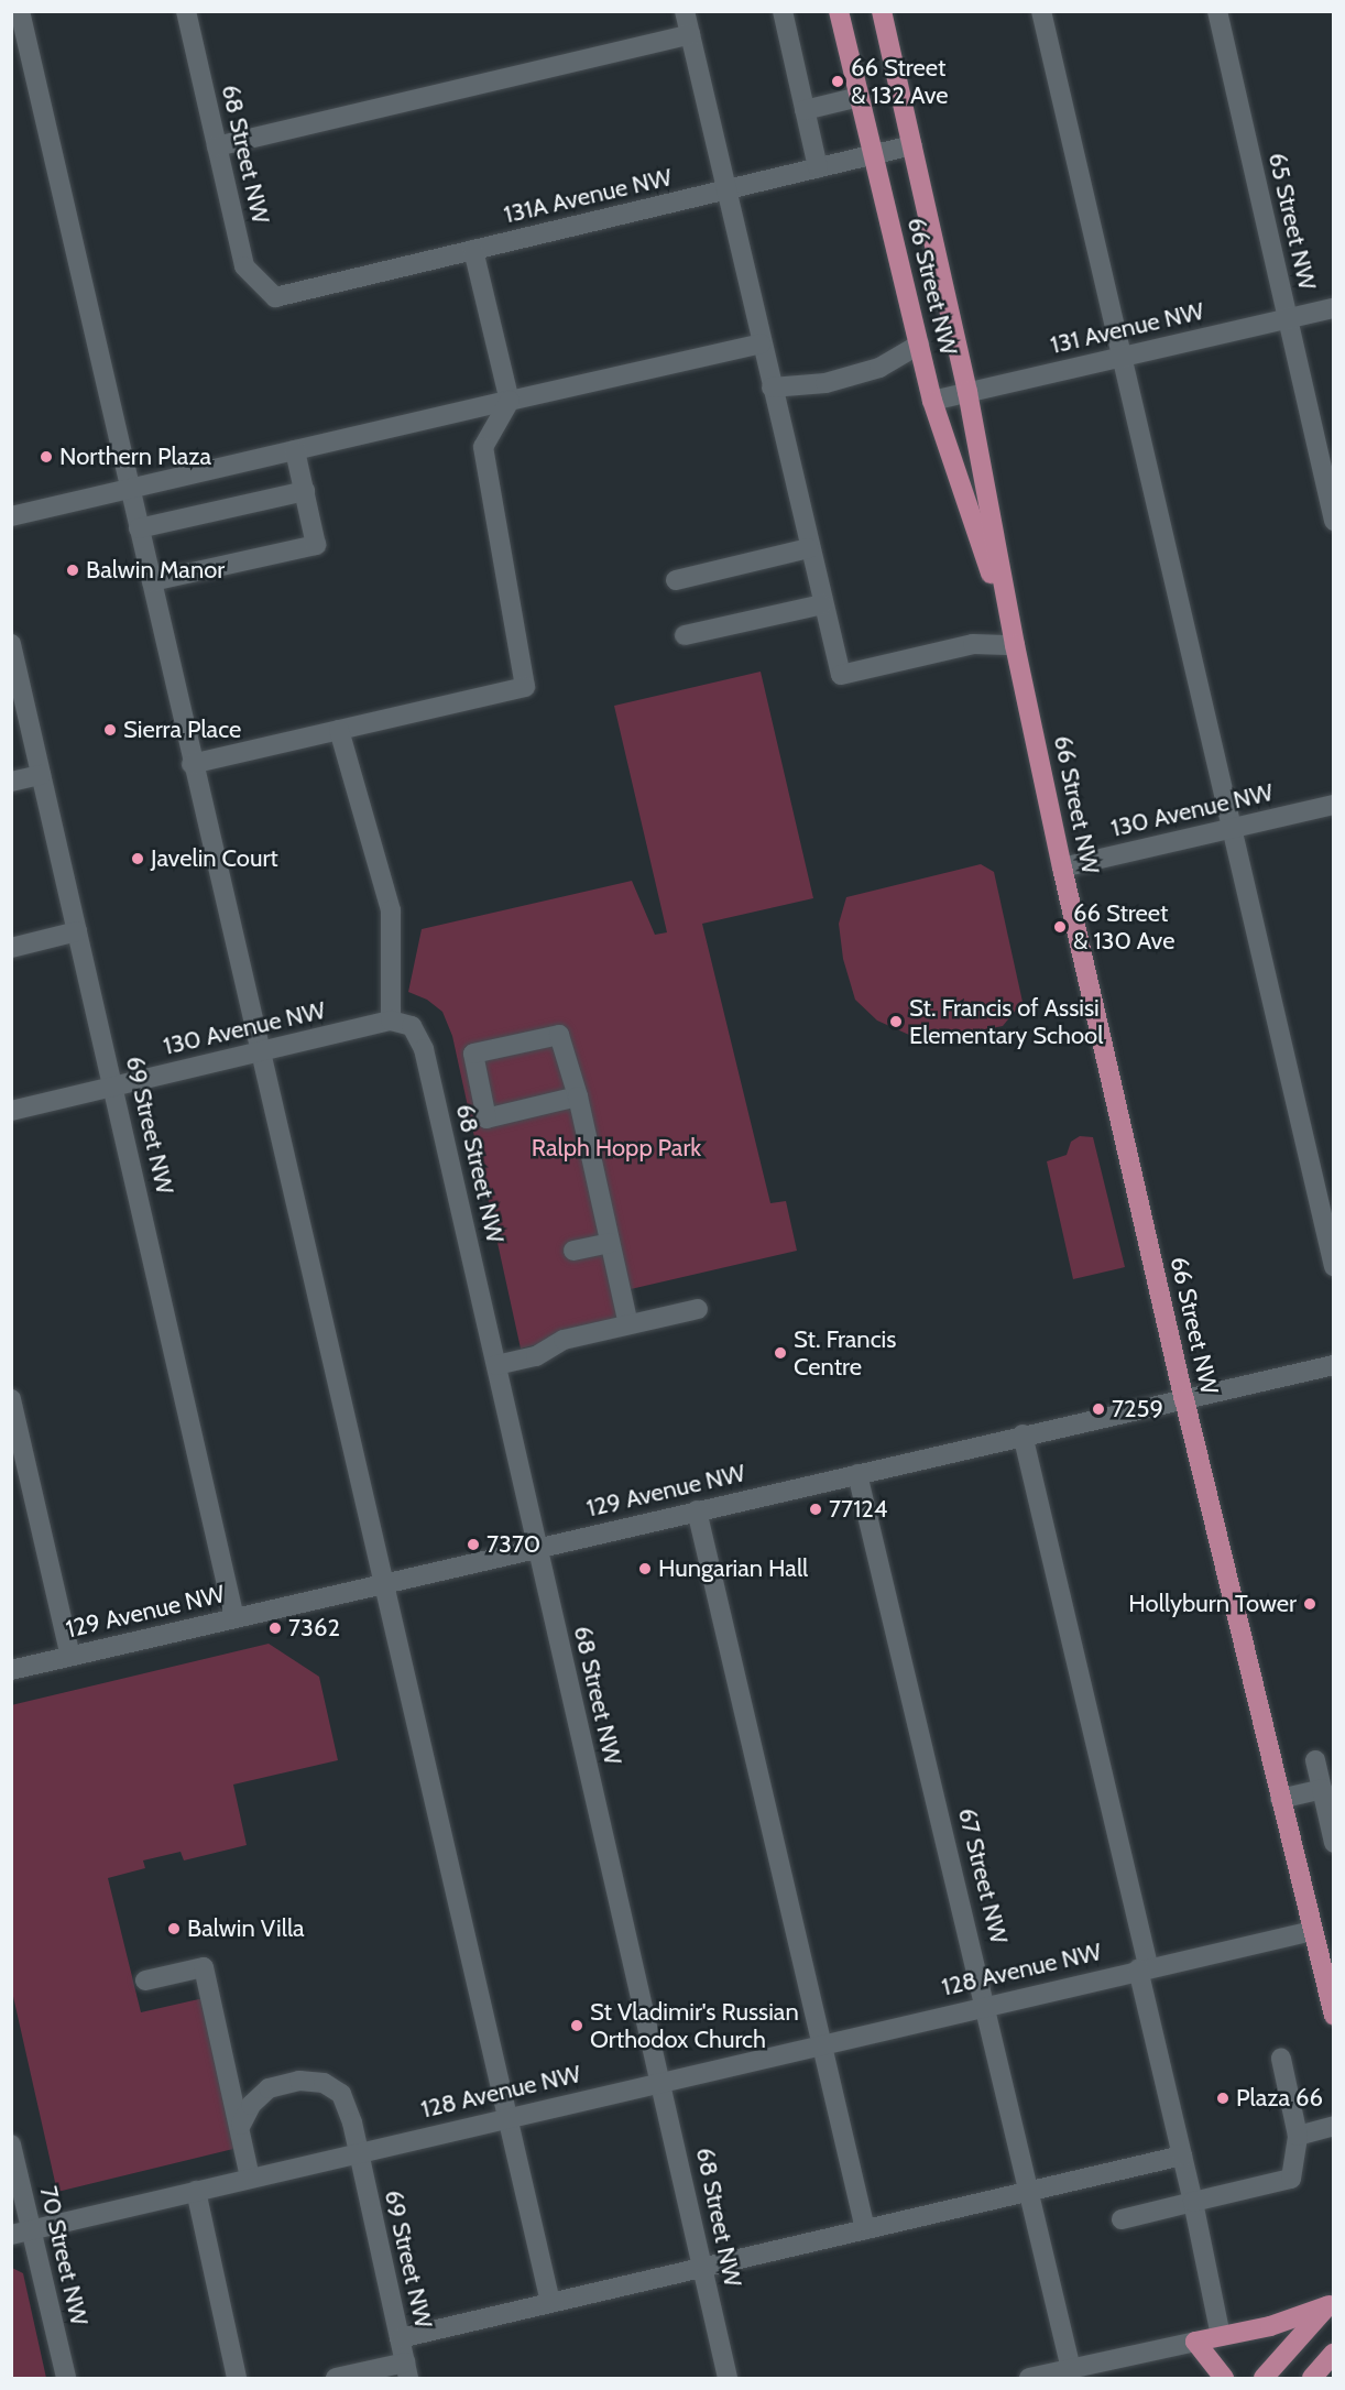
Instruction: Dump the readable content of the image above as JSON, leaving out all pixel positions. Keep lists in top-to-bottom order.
{
  "streets": {
    "main road": ["66 Street NW"],
    "street": [
      "68 Street NW",
      "131A Avenue NW",
      "65 Street NW",
      "131 Avenue NW",
      "130 Avenue NW",
      "69 Street NW",
      "129 Avenue NW",
      "67 Street NW",
      "128 Avenue NW",
      "70 Street NW"
    ]
  },
  "crossings": [
    ["68 Street NW", "131A Avenue NW"],
    ["68 Street NW", "130 Avenue NW"],
    ["68 Street NW", "129 Avenue NW"],
    ["68 Street NW", "128 Avenue NW"],
    ["131A Avenue NW", "66 Street NW"],
    ["65 Street NW", "131 Avenue NW"],
    ["66 Street NW", "131 Avenue NW"],
    ["66 Street NW", "130 Avenue NW"],
    ["66 Street NW", "129 Avenue NW"],
    ["66 Street NW", "128 Avenue NW"],
    ["130 Avenue NW", "69 Street NW"],
    ["69 Street NW", "129 Avenue NW"],
    ["69 Street NW", "128 Avenue NW"],
    ["129 Avenue NW", "67 Street NW"],
    ["67 Street NW", "128 Avenue NW"],
    ["128 Avenue NW", "70 Street NW"]
  ],
  "parks": ["Ralph Hopp Park"],
  "places": [
    "66 Street & 132 Ave",
    "Northern Plaza",
    "Balwin Manor",
    "Sierra Place",
    "Javelin Court",
    "66 Street & 130 Ave",
    "St. Francis of Assisi Elementary School",
    "St. Francis Centre",
    "7259",
    "77124",
    "7370",
    "Hungarian Hall",
    "Hollyburn Tower",
    "7362",
    "Balwin Villa",
    "St Vladimir's Russian Orthodox Church",
    "Plaza 66"
  ]
}
